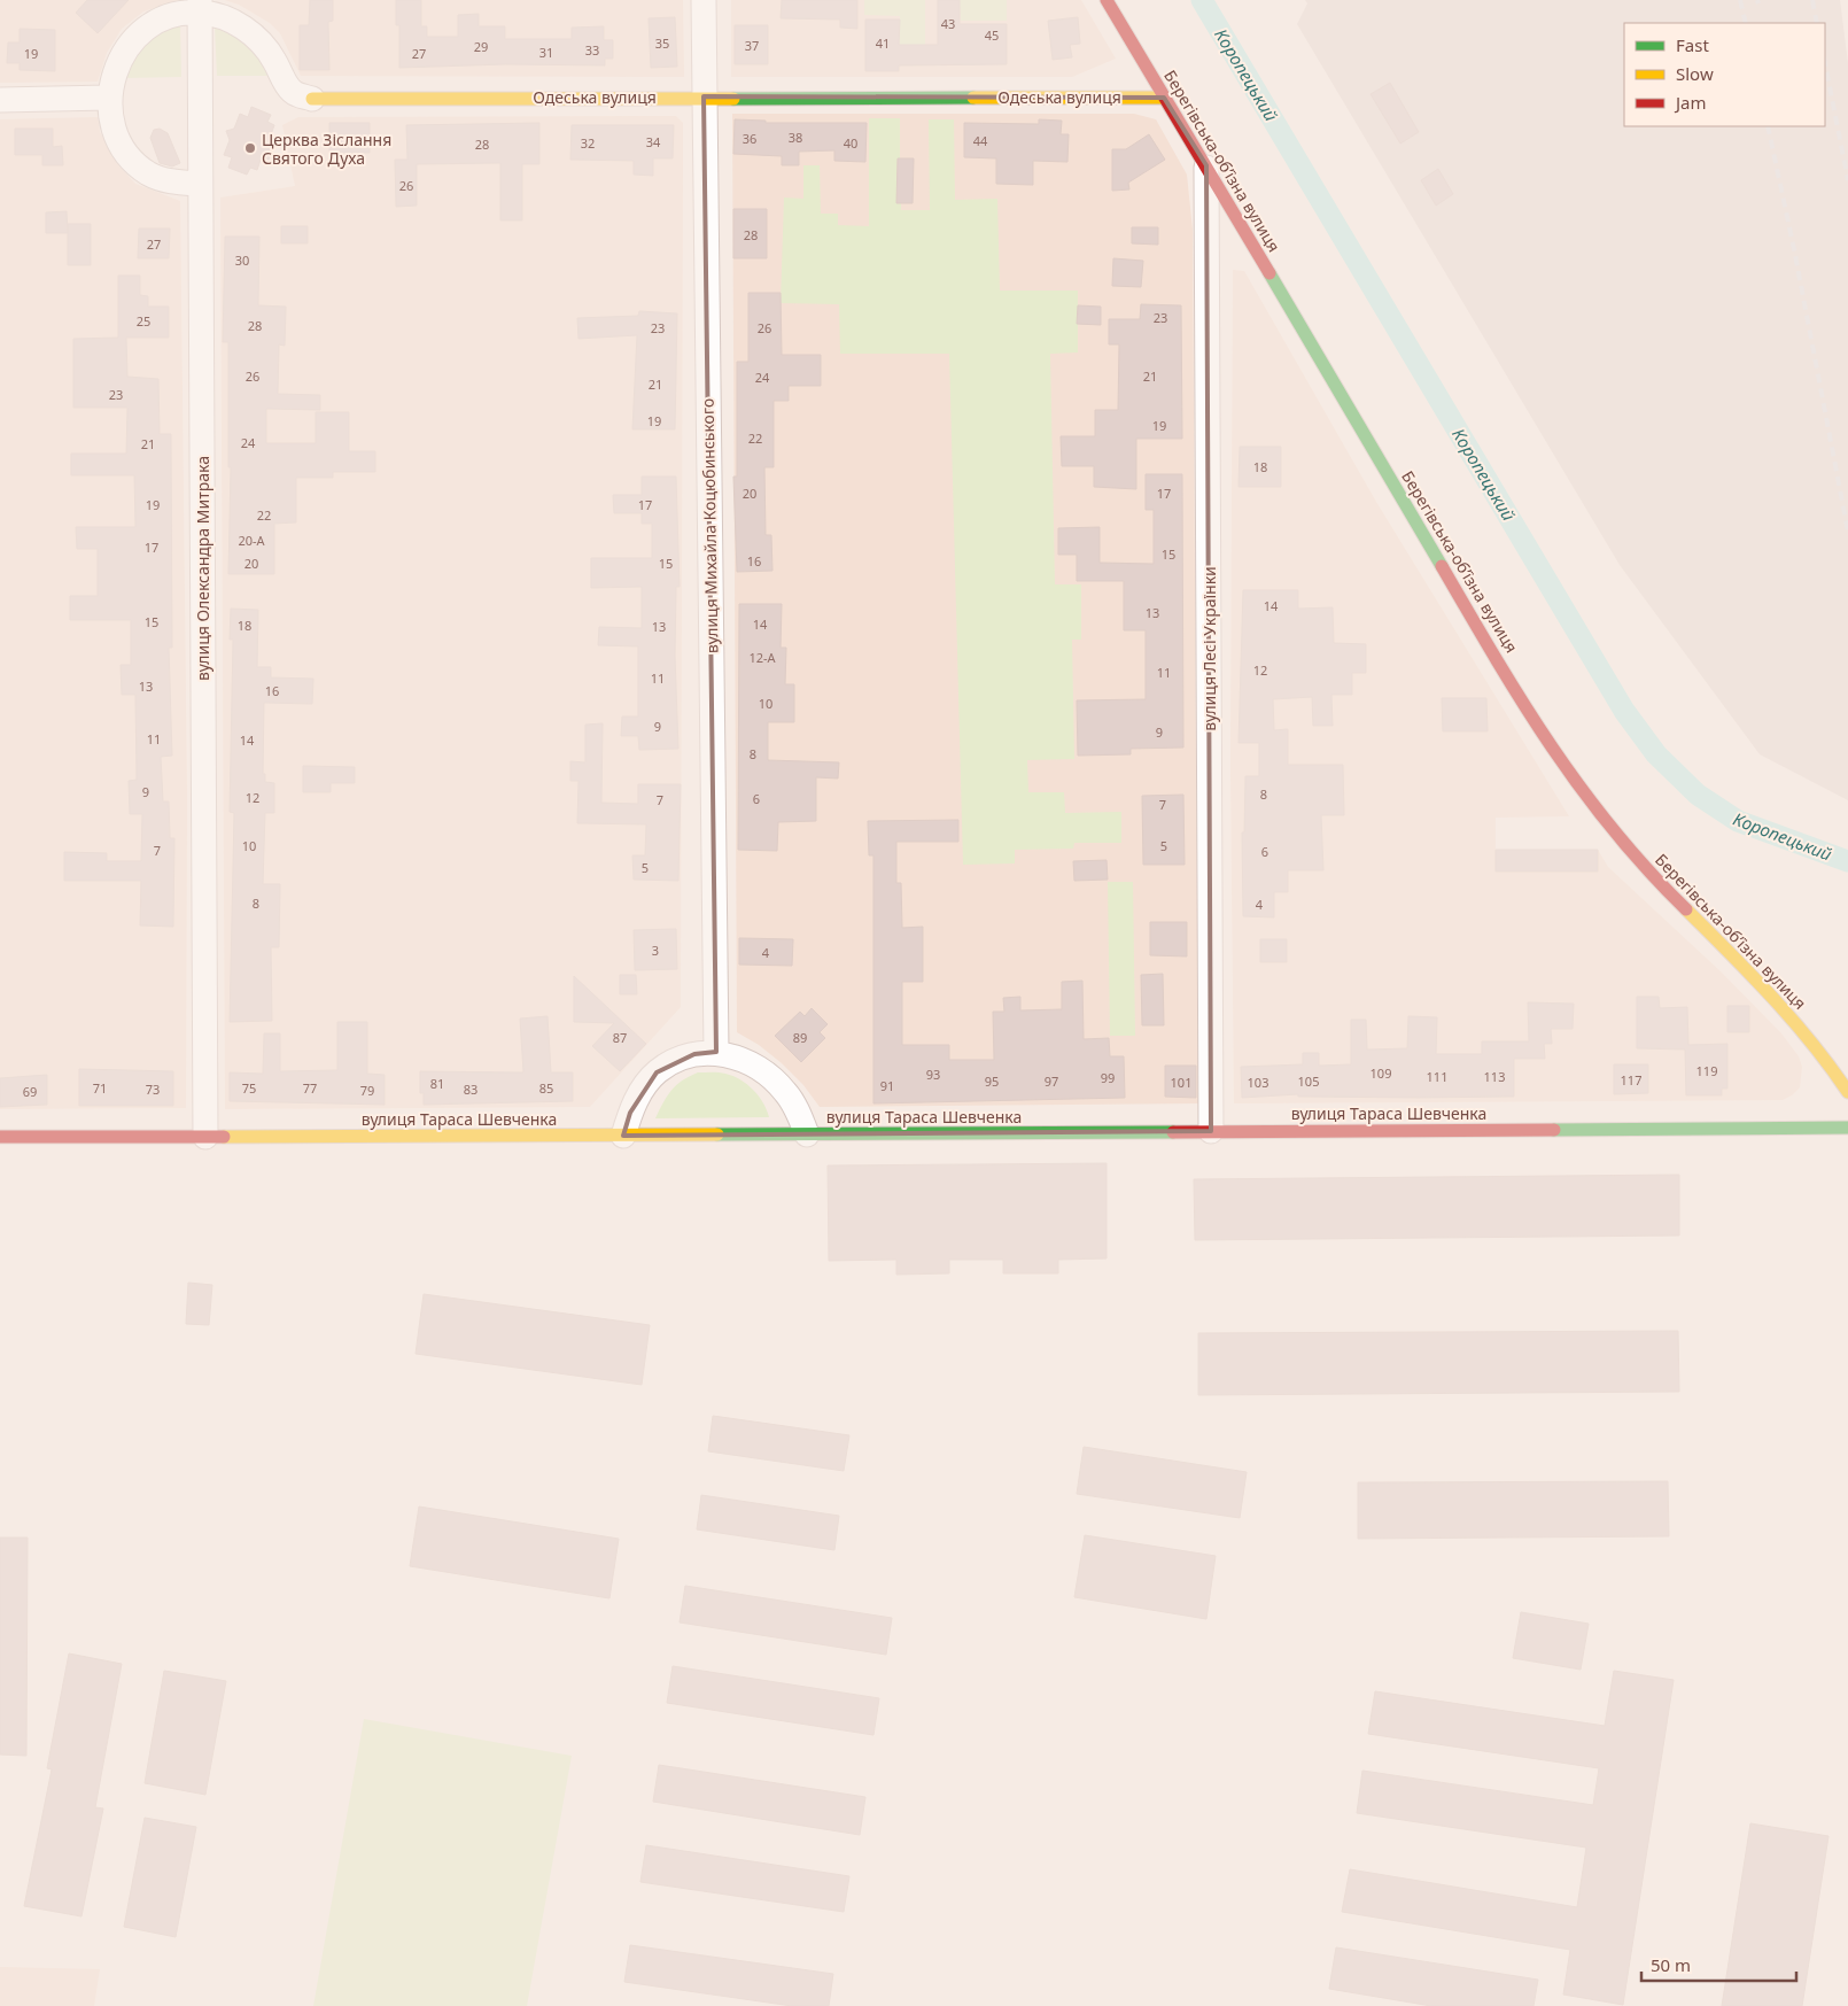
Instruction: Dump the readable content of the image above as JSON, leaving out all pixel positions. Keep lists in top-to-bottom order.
{
  "streets": {
    "main road": ["Одеська вулиця", "Берегівська-обʼїзна вулиця", "вулиця Тараса Шевченка"],
    "street": ["вулиця Михайла Коцюбинського", "вулиця Олександра Митрака", "вулиця Лесі Українки"]
  },
  "crossings": [
    ["Одеська вулиця", "Берегівська-обʼїзна вулиця"],
    ["Одеська вулиця", "вулиця Михайла Коцюбинського"],
    ["Одеська вулиця", "вулиця Олександра Митрака"],
    ["Берегівська-обʼїзна вулиця", "вулиця Лесі Українки"],
    ["вулиця Олександра Митрака", "вулиця Тараса Шевченка"],
    ["вулиця Лесі Українки", "вулиця Тараса Шевченка"]
  ],
  "water": ["Коропецький"],
  "places": ["Церква Зіслання Святого Духа"],
  "house_numbers": [
    "43",
    "45",
    "35",
    "41",
    "37",
    "29",
    "33",
    "31",
    "19",
    "27",
    "38",
    "36",
    "44",
    "34",
    "32",
    "40",
    "28",
    "26",
    "28",
    "27",
    "30",
    "23",
    "25",
    "28",
    "23",
    "26",
    "26",
    "21",
    "24",
    "21",
    "23",
    "19",
    "19",
    "22",
    "24",
    "21",
    "18",
    "20",
    "17",
    "19",
    "17",
    "22",
    "20-А",
    "17",
    "15",
    "16",
    "20",
    "15",
    "14",
    "13",
    "15",
    "14",
    "18",
    "13",
    "12-А",
    "12",
    "11",
    "11",
    "13",
    "16",
    "10",
    "9",
    "9",
    "11",
    "14",
    "8",
    "9",
    "8",
    "12",
    "6",
    "7",
    "7",
    "10",
    "5",
    "7",
    "6",
    "5",
    "8",
    "4",
    "3",
    "4",
    "87",
    "89",
    "119",
    "109",
    "93",
    "111",
    "113",
    "99",
    "117",
    "95",
    "97",
    "105",
    "101",
    "103",
    "81",
    "91",
    "71",
    "75",
    "77",
    "85",
    "73",
    "83",
    "79",
    "69"
  ],
  "legend": ["Fast", "Slow", "Jam"],
  "scale_bar": "50 m"
}
